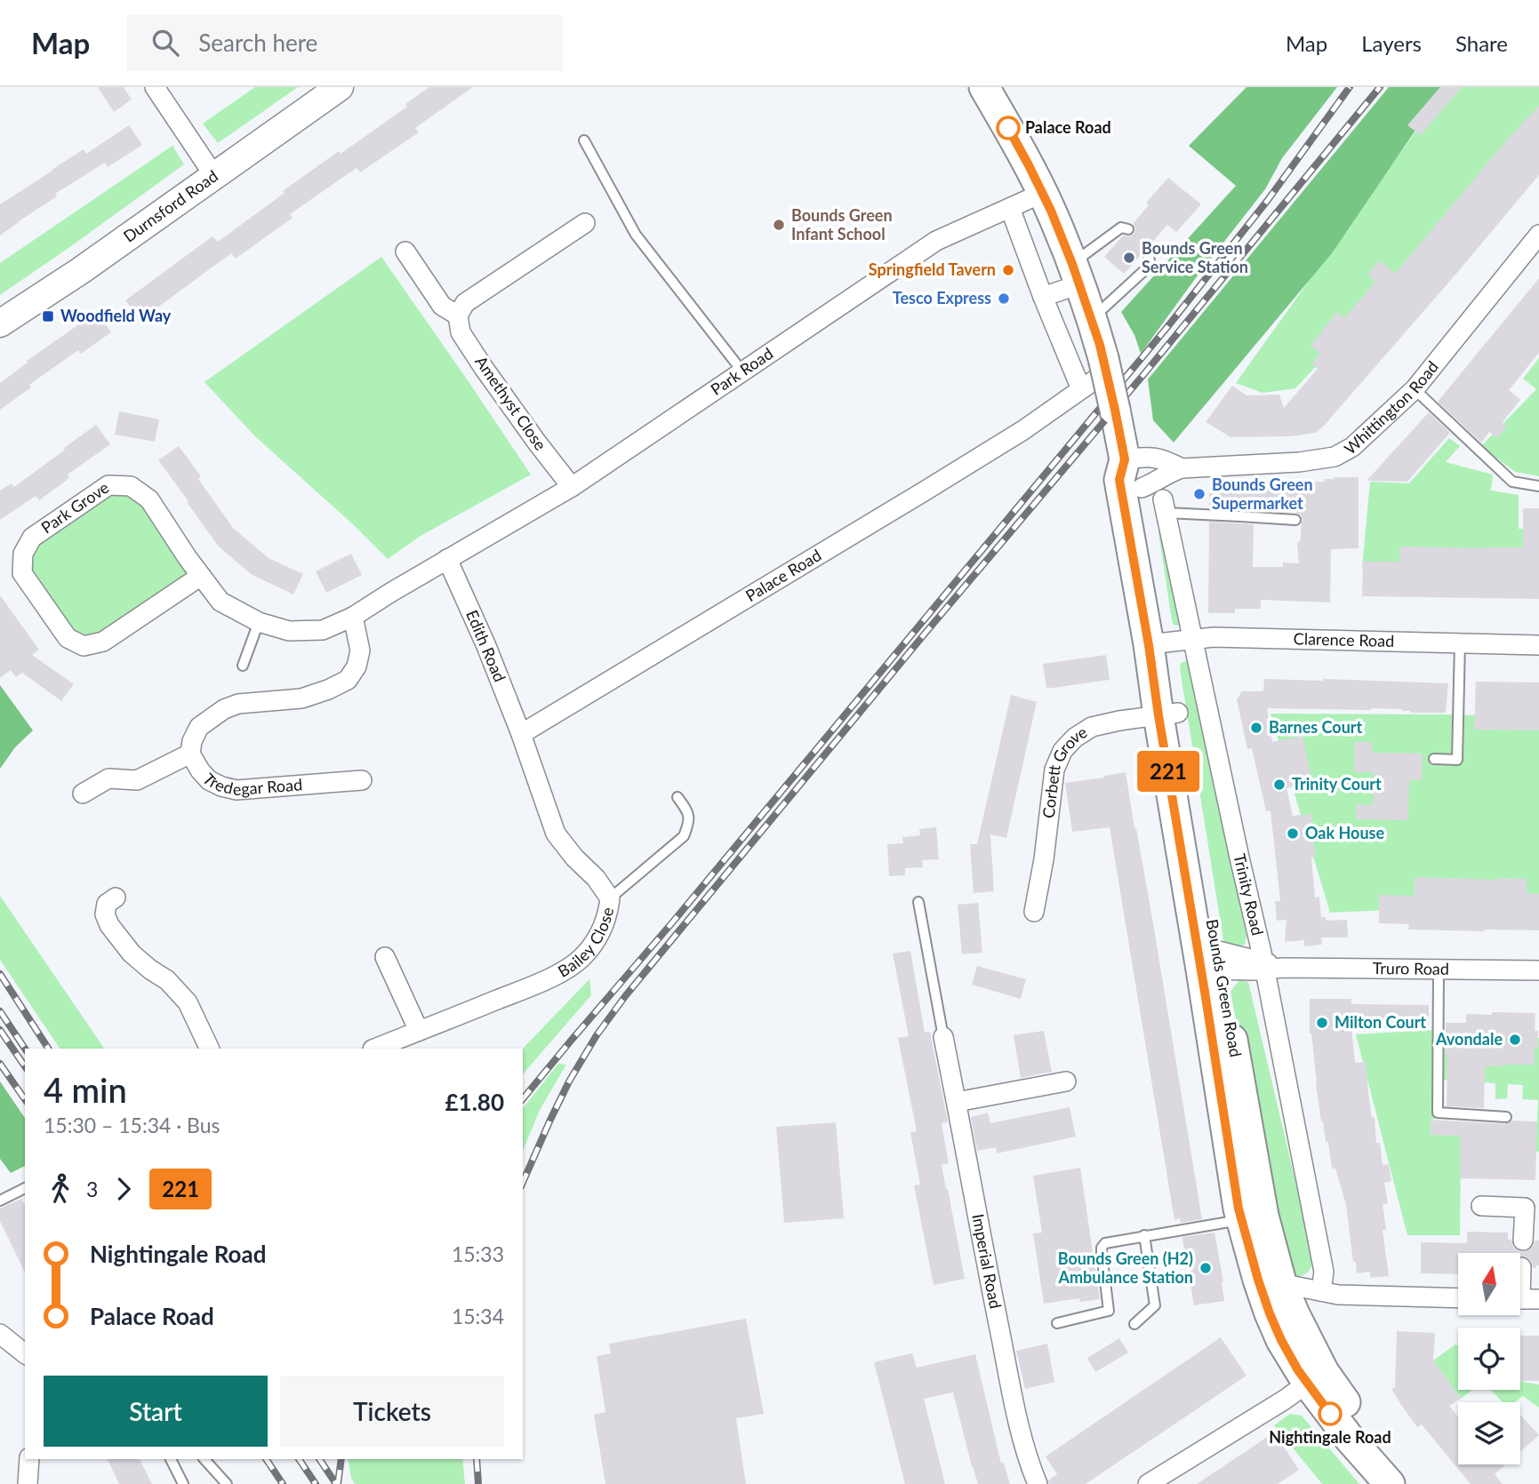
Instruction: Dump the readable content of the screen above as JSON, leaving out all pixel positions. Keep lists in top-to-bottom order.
{
  "streets": {
    "main road": ["Durnsford Road", "Bounds Green Road"],
    "street": [
      "Park Road",
      "Amethyst Close",
      "Whittington Road",
      "Park Grove",
      "Palace Road",
      "Clarence Road",
      "Edith Road",
      "Corbett Grove",
      "Tredegar Road",
      "Trinity Road",
      "Bailey Close",
      "Truro Road",
      "Imperial Road"
    ]
  },
  "crossings": [
    ["Park Road", "Amethyst Close"],
    ["Park Road", "Park Grove"],
    ["Park Road", "Edith Road"],
    ["Park Road", "Bounds Green Road"],
    ["Whittington Road", "Bounds Green Road"],
    ["Park Grove", "Edith Road"],
    ["Park Grove", "Tredegar Road"],
    ["Palace Road", "Edith Road"],
    ["Palace Road", "Bailey Close"],
    ["Palace Road", "Bounds Green Road"],
    ["Clarence Road", "Trinity Road"],
    ["Clarence Road", "Bounds Green Road"],
    ["Edith Road", "Bailey Close"],
    ["Corbett Grove", "Bounds Green Road"],
    ["Trinity Road", "Truro Road"],
    ["Trinity Road", "Bounds Green Road"],
    ["Truro Road", "Bounds Green Road"]
  ],
  "places": {
    "other": [
      "Palace Road",
      "Bounds Green Infant School",
      "Bounds Green Service Station",
      "Springfield Tavern",
      "Tesco Express",
      "Bounds Green Supermarket",
      "Barnes Court",
      "Trinity Court",
      "Oak House",
      "Milton Court",
      "Avondale",
      "Bounds Green (H2) Ambulance Station",
      "Nightingale Road"
    ],
    "transit": ["Woodfield Way"]
  },
  "lines": ["bus line 221"],
  "north": "top",
  "page": {
    "header": "Map",
    "search": "Search here",
    "nav": ["Map", "Layers", "Share"],
    "on_map": "221",
    "heading": ["4 min", "15:30 – 15:34 · Bus", "£1.80"],
    "legs": ["3", "221"],
    "list": [
      {
        "name": "Nightingale Road",
        "value": "15:33"
      },
      {
        "name": "Palace Road",
        "value": "15:34"
      }
    ],
    "buttons": ["Start", "Tickets"]
  }
}
